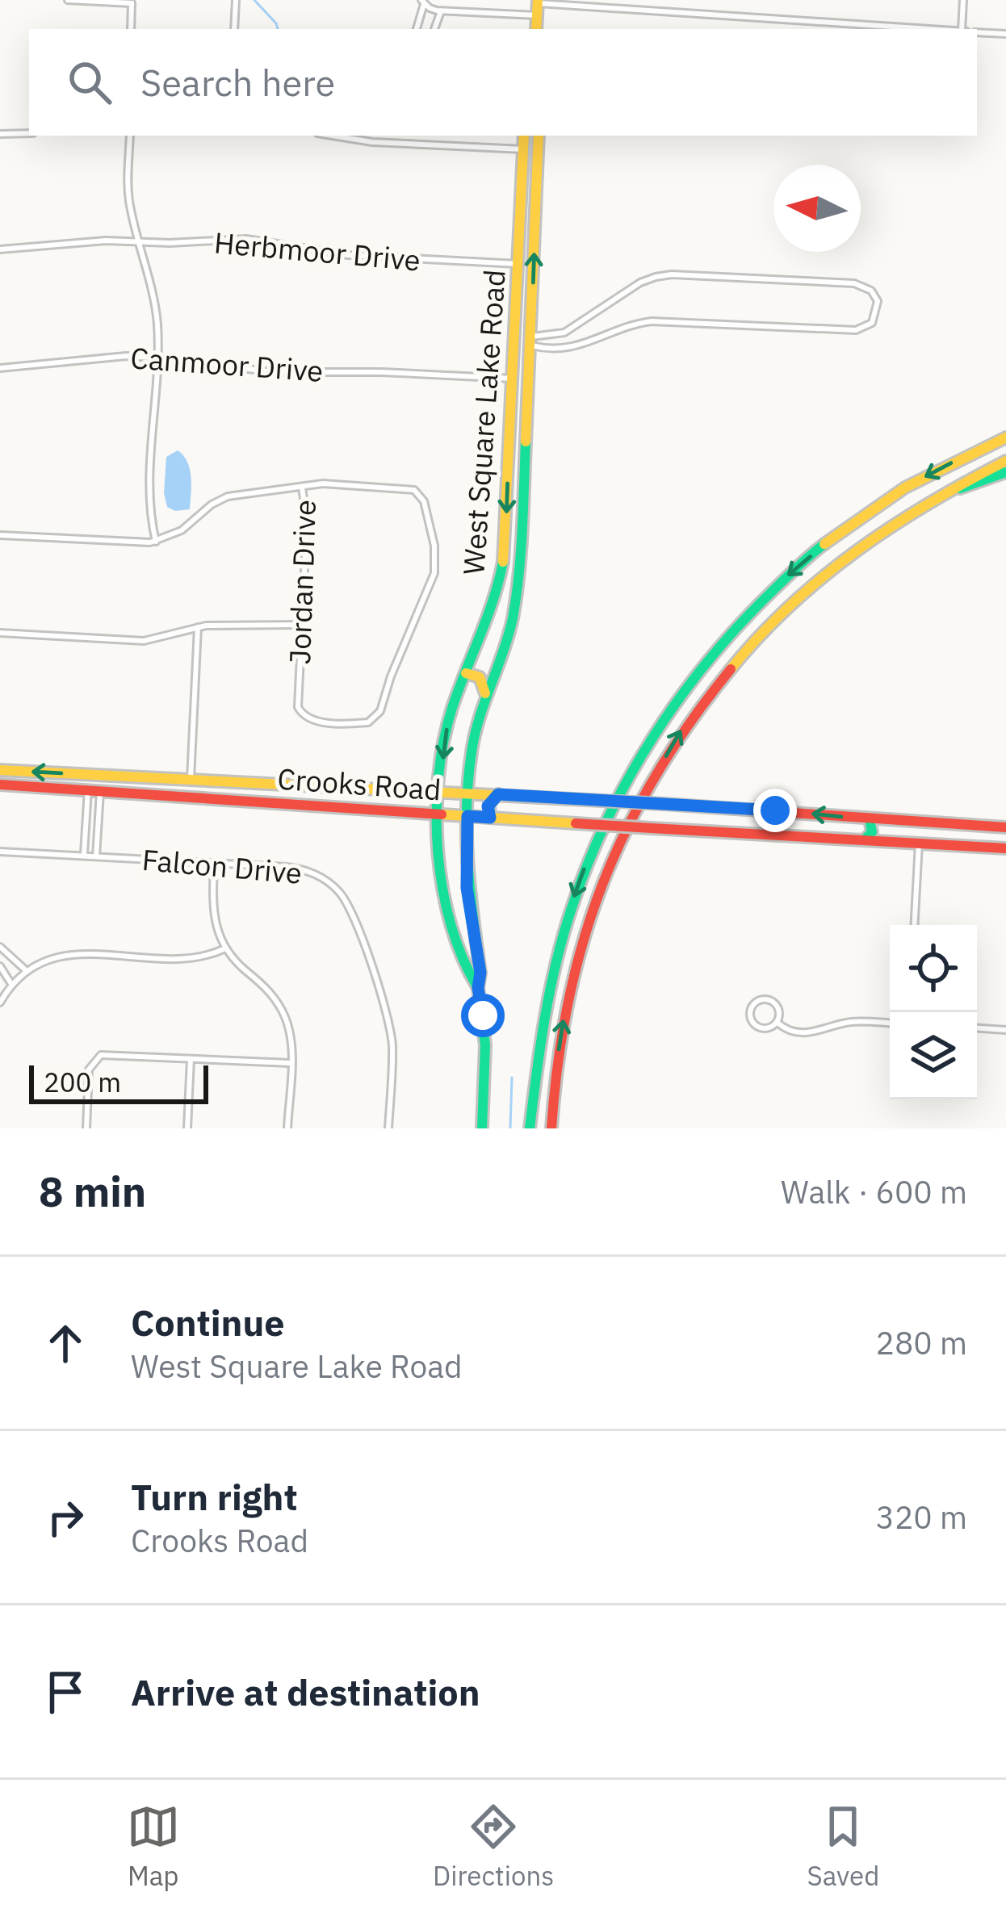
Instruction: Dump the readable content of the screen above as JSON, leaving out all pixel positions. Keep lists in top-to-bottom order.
{
  "streets": {
    "main road": ["West Square Lake Road", "Crooks Road"],
    "street": [
      "Herbmoor Drive",
      "Canmoor Drive",
      "Jordan Drive",
      "Falcon Drive"
    ]
  },
  "crossings": [
    ["Herbmoor Drive", "West Square Lake Road"],
    ["Canmoor Drive", "West Square Lake Road"],
    ["West Square Lake Road", "Crooks Road"]
  ],
  "scale_bar": "200 m",
  "north": "left",
  "page": {
    "search": "Search here",
    "scale": "200 m",
    "heading": ["8 min", "Walk · 600 m"],
    "list": [
      ["Continue", "West Square Lake Road", "280 m"],
      ["Turn right", "Crooks Road", "320 m"],
      "Arrive at destination"
    ],
    "nav": ["Map", "Directions", "Saved"]
  }
}
